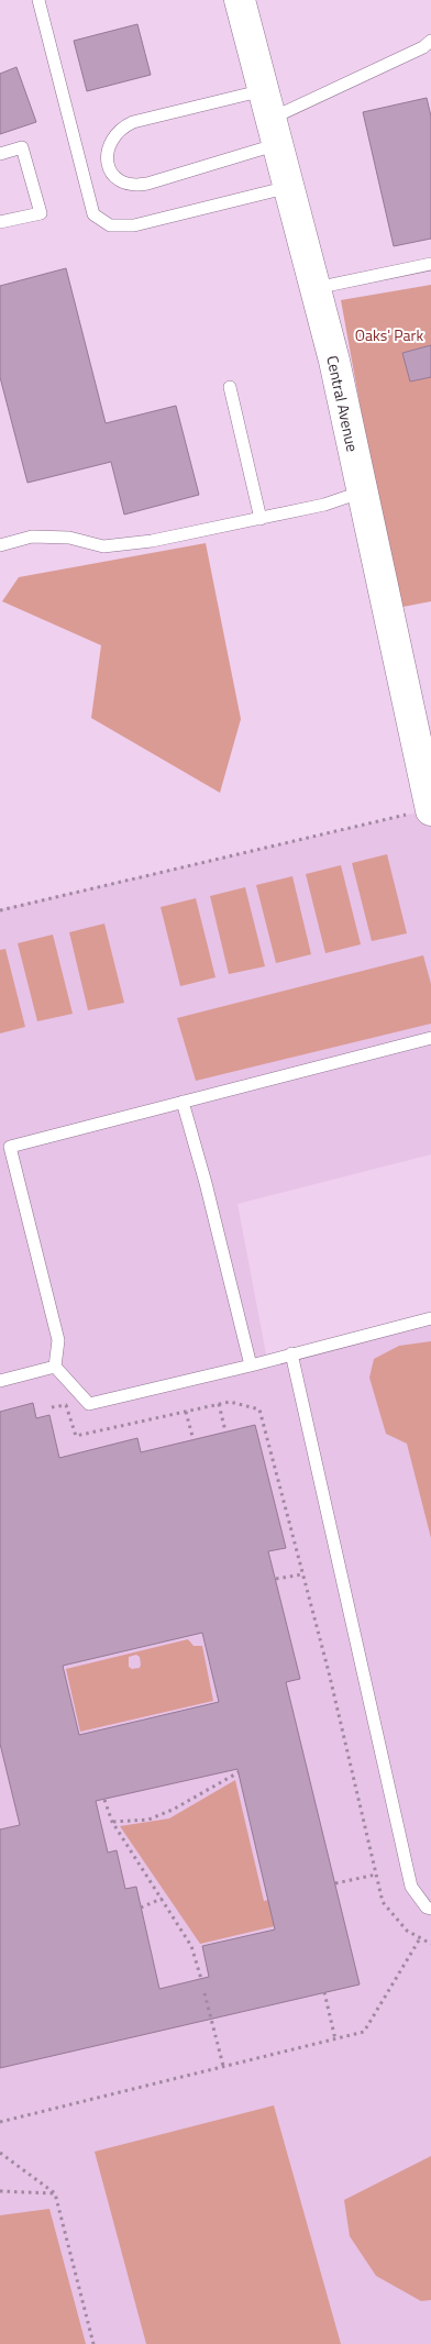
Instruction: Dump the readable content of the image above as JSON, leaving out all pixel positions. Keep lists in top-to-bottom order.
{
  "streets": {
    "street": ["Central Avenue"]
  },
  "parks": ["Oaks' Park"]
}
